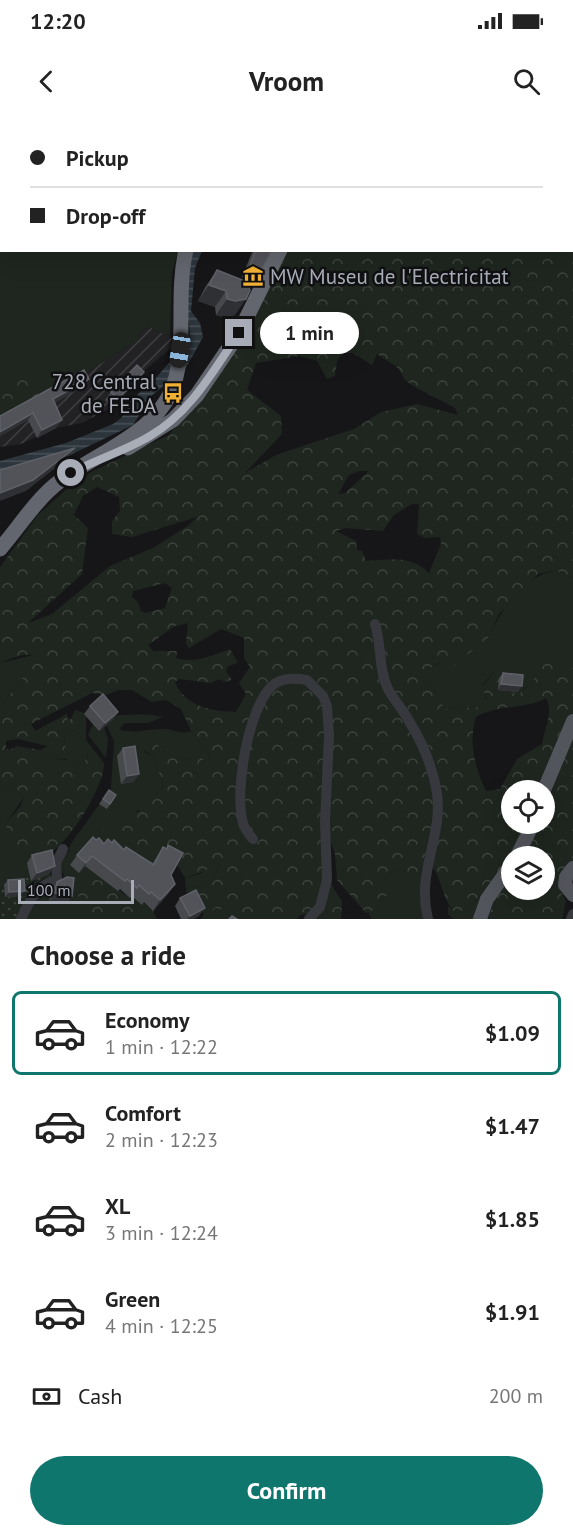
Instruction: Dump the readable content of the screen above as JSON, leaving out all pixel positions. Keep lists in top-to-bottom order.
{
  "places": {
    "museum": ["MW Museu de l'Electricitat"],
    "bus stop": ["728 Central de FEDA"]
  },
  "scale_bar": "100 m",
  "page": {
    "status": "12:20",
    "header": "Vroom",
    "banner": ["Pickup", "Drop-off"],
    "bubble": "1 min",
    "scale": "100 m",
    "heading": "Choose a ride",
    "list": [
      {
        "name": "Economy",
        "note": "1 min · 12:22",
        "value": "$1.09"
      },
      {
        "name": "Comfort",
        "note": "2 min · 12:23",
        "value": "$1.47"
      },
      {
        "name": "XL",
        "note": "3 min · 12:24",
        "value": "$1.85"
      },
      {
        "name": "Green",
        "note": "4 min · 12:25",
        "value": "$1.91"
      }
    ],
    "pay": ["Cash", "200 m"],
    "buttons": "Confirm"
  }
}
